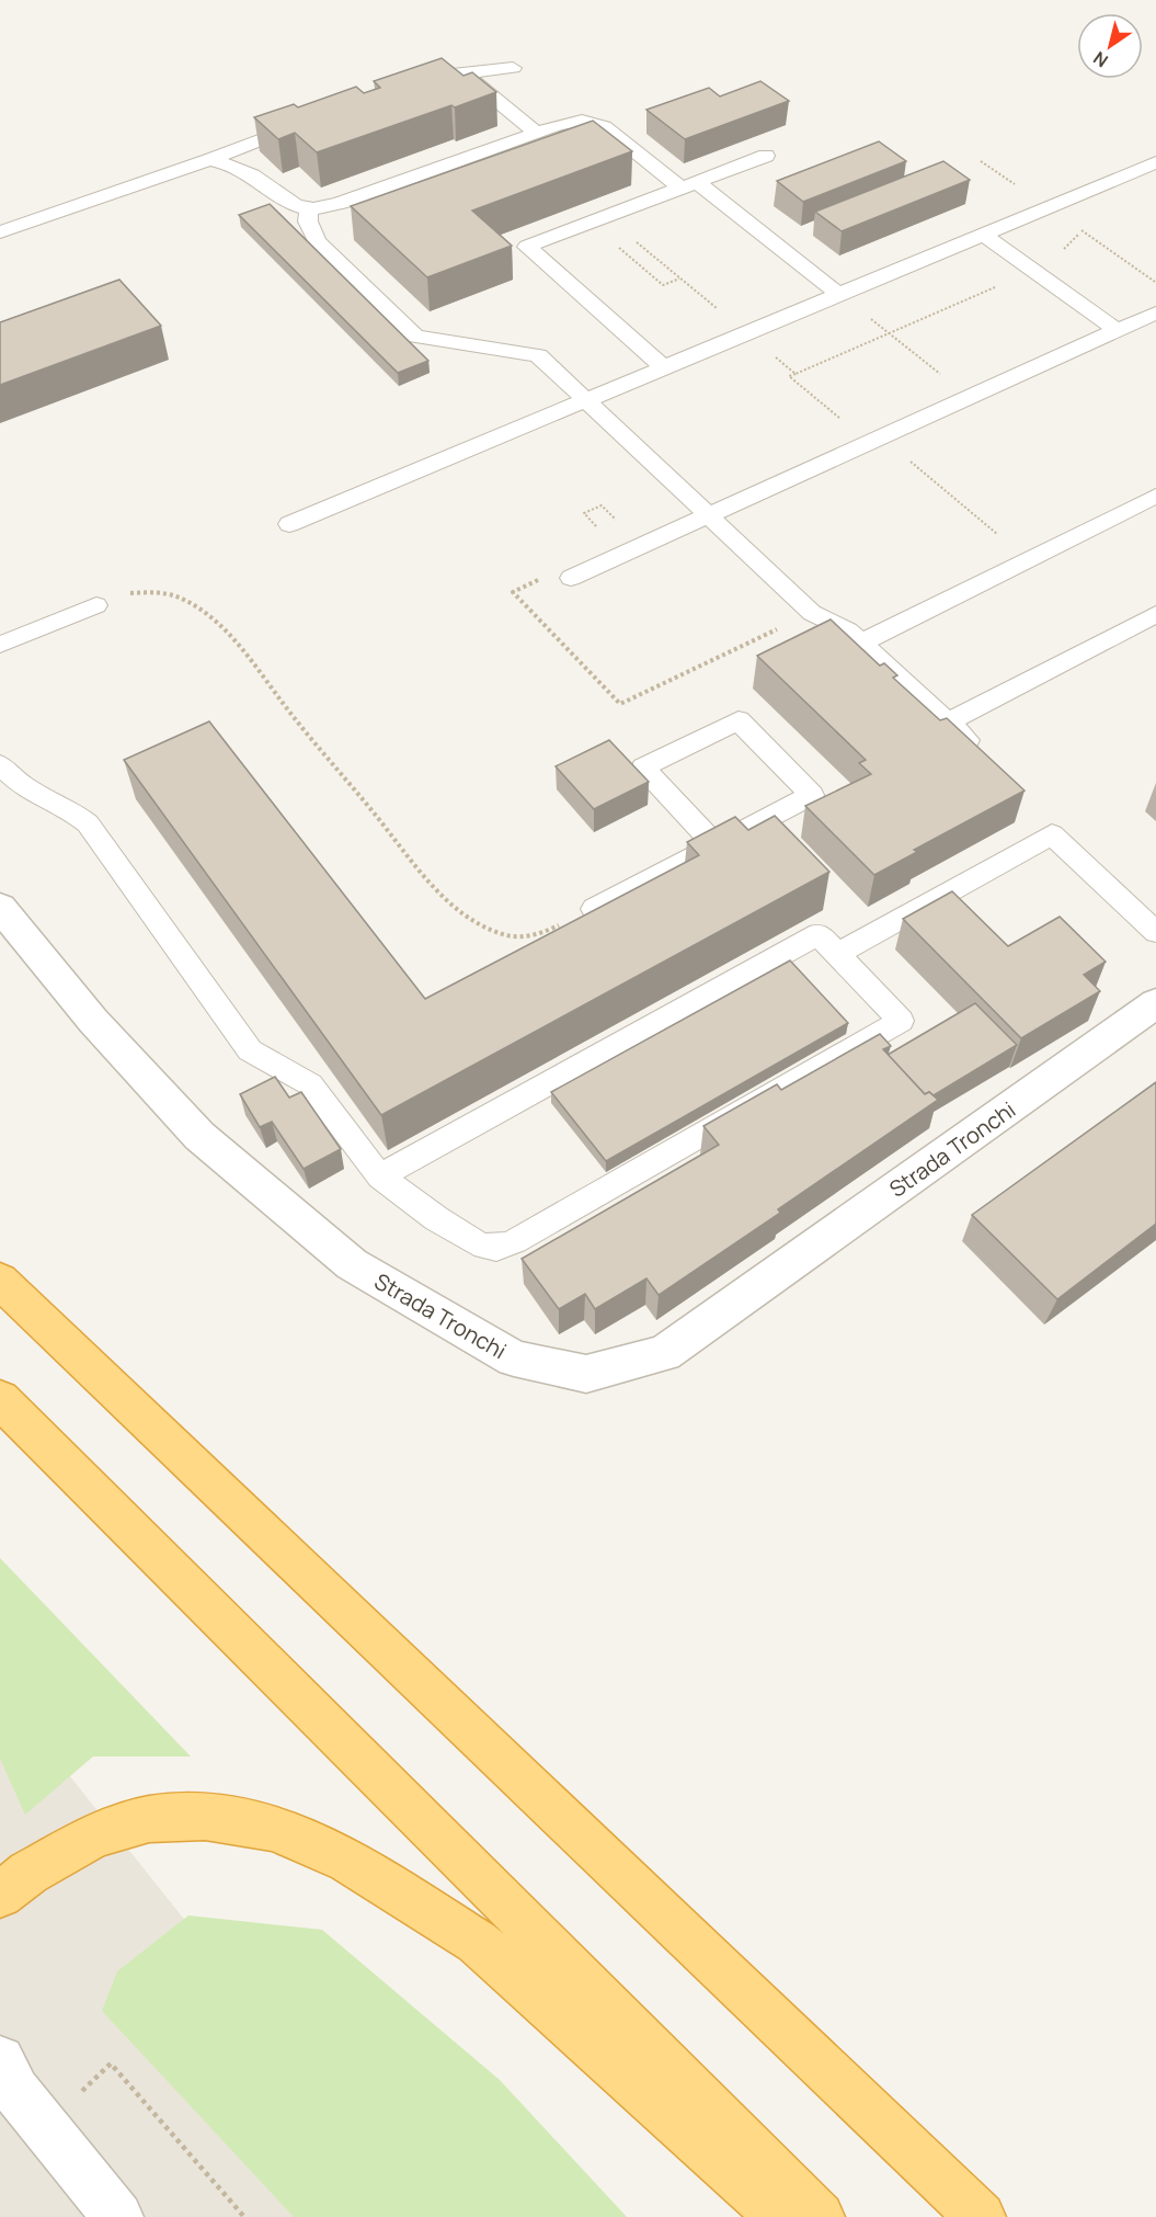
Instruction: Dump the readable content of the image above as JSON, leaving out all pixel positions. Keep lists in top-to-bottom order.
{
  "streets": {
    "street": ["Strada Tronchi"]
  },
  "north": "bottom left"
}
